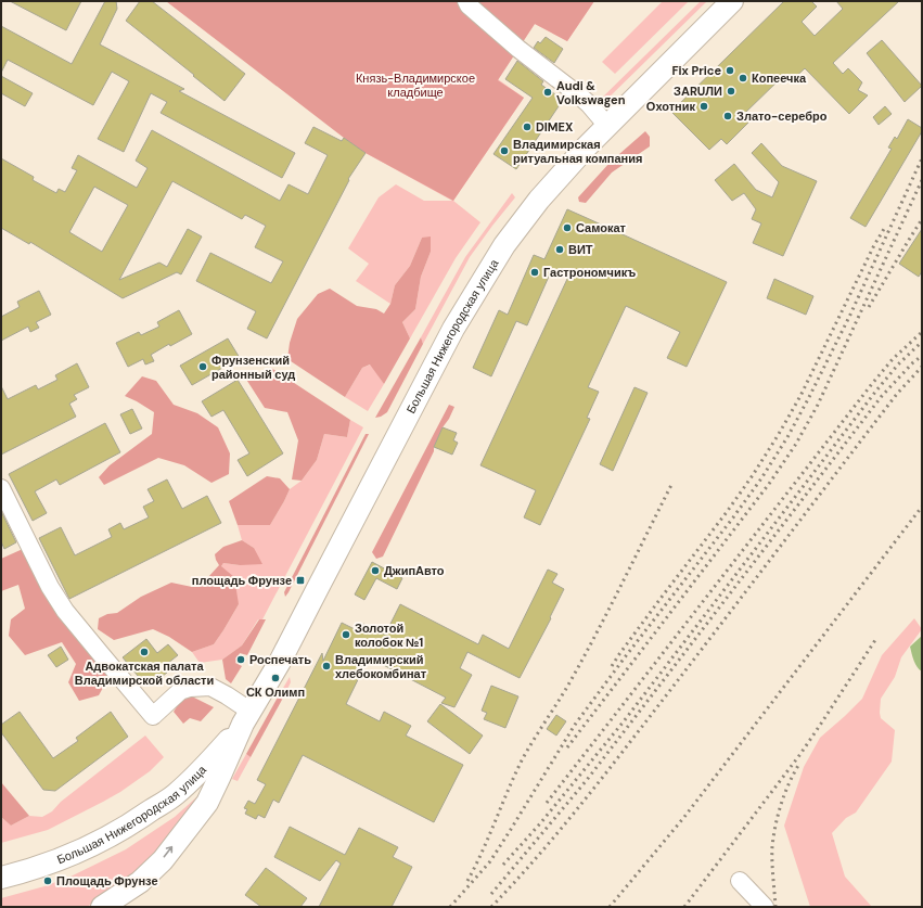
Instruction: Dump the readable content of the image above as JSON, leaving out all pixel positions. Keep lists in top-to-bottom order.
{
  "streets": {
    "main road": ["Большая Нижегородская улица"]
  },
  "parks": ["Князь-Владимирское кладбище"],
  "places": {
    "other": [
      "Fix Price",
      "Копеечка",
      "ЗАRUЛИ",
      "Audi & Volkswagen",
      "Охотник",
      "Злато-серебро",
      "DIMEX",
      "Владимирская ритуальная компания",
      "Самокат",
      "ВИТ",
      "Гастрономчикъ",
      "Фрунзенский районный суд",
      "ДжипАвто",
      "Золотой колобок №1",
      "Адвокатская палата Владимирской области",
      "Роспечать",
      "Владимирский хлебокомбинат",
      "СК Олимп",
      "Площадь Фрунзе"
    ],
    "transit": ["площадь Фрунзе"]
  }
}
